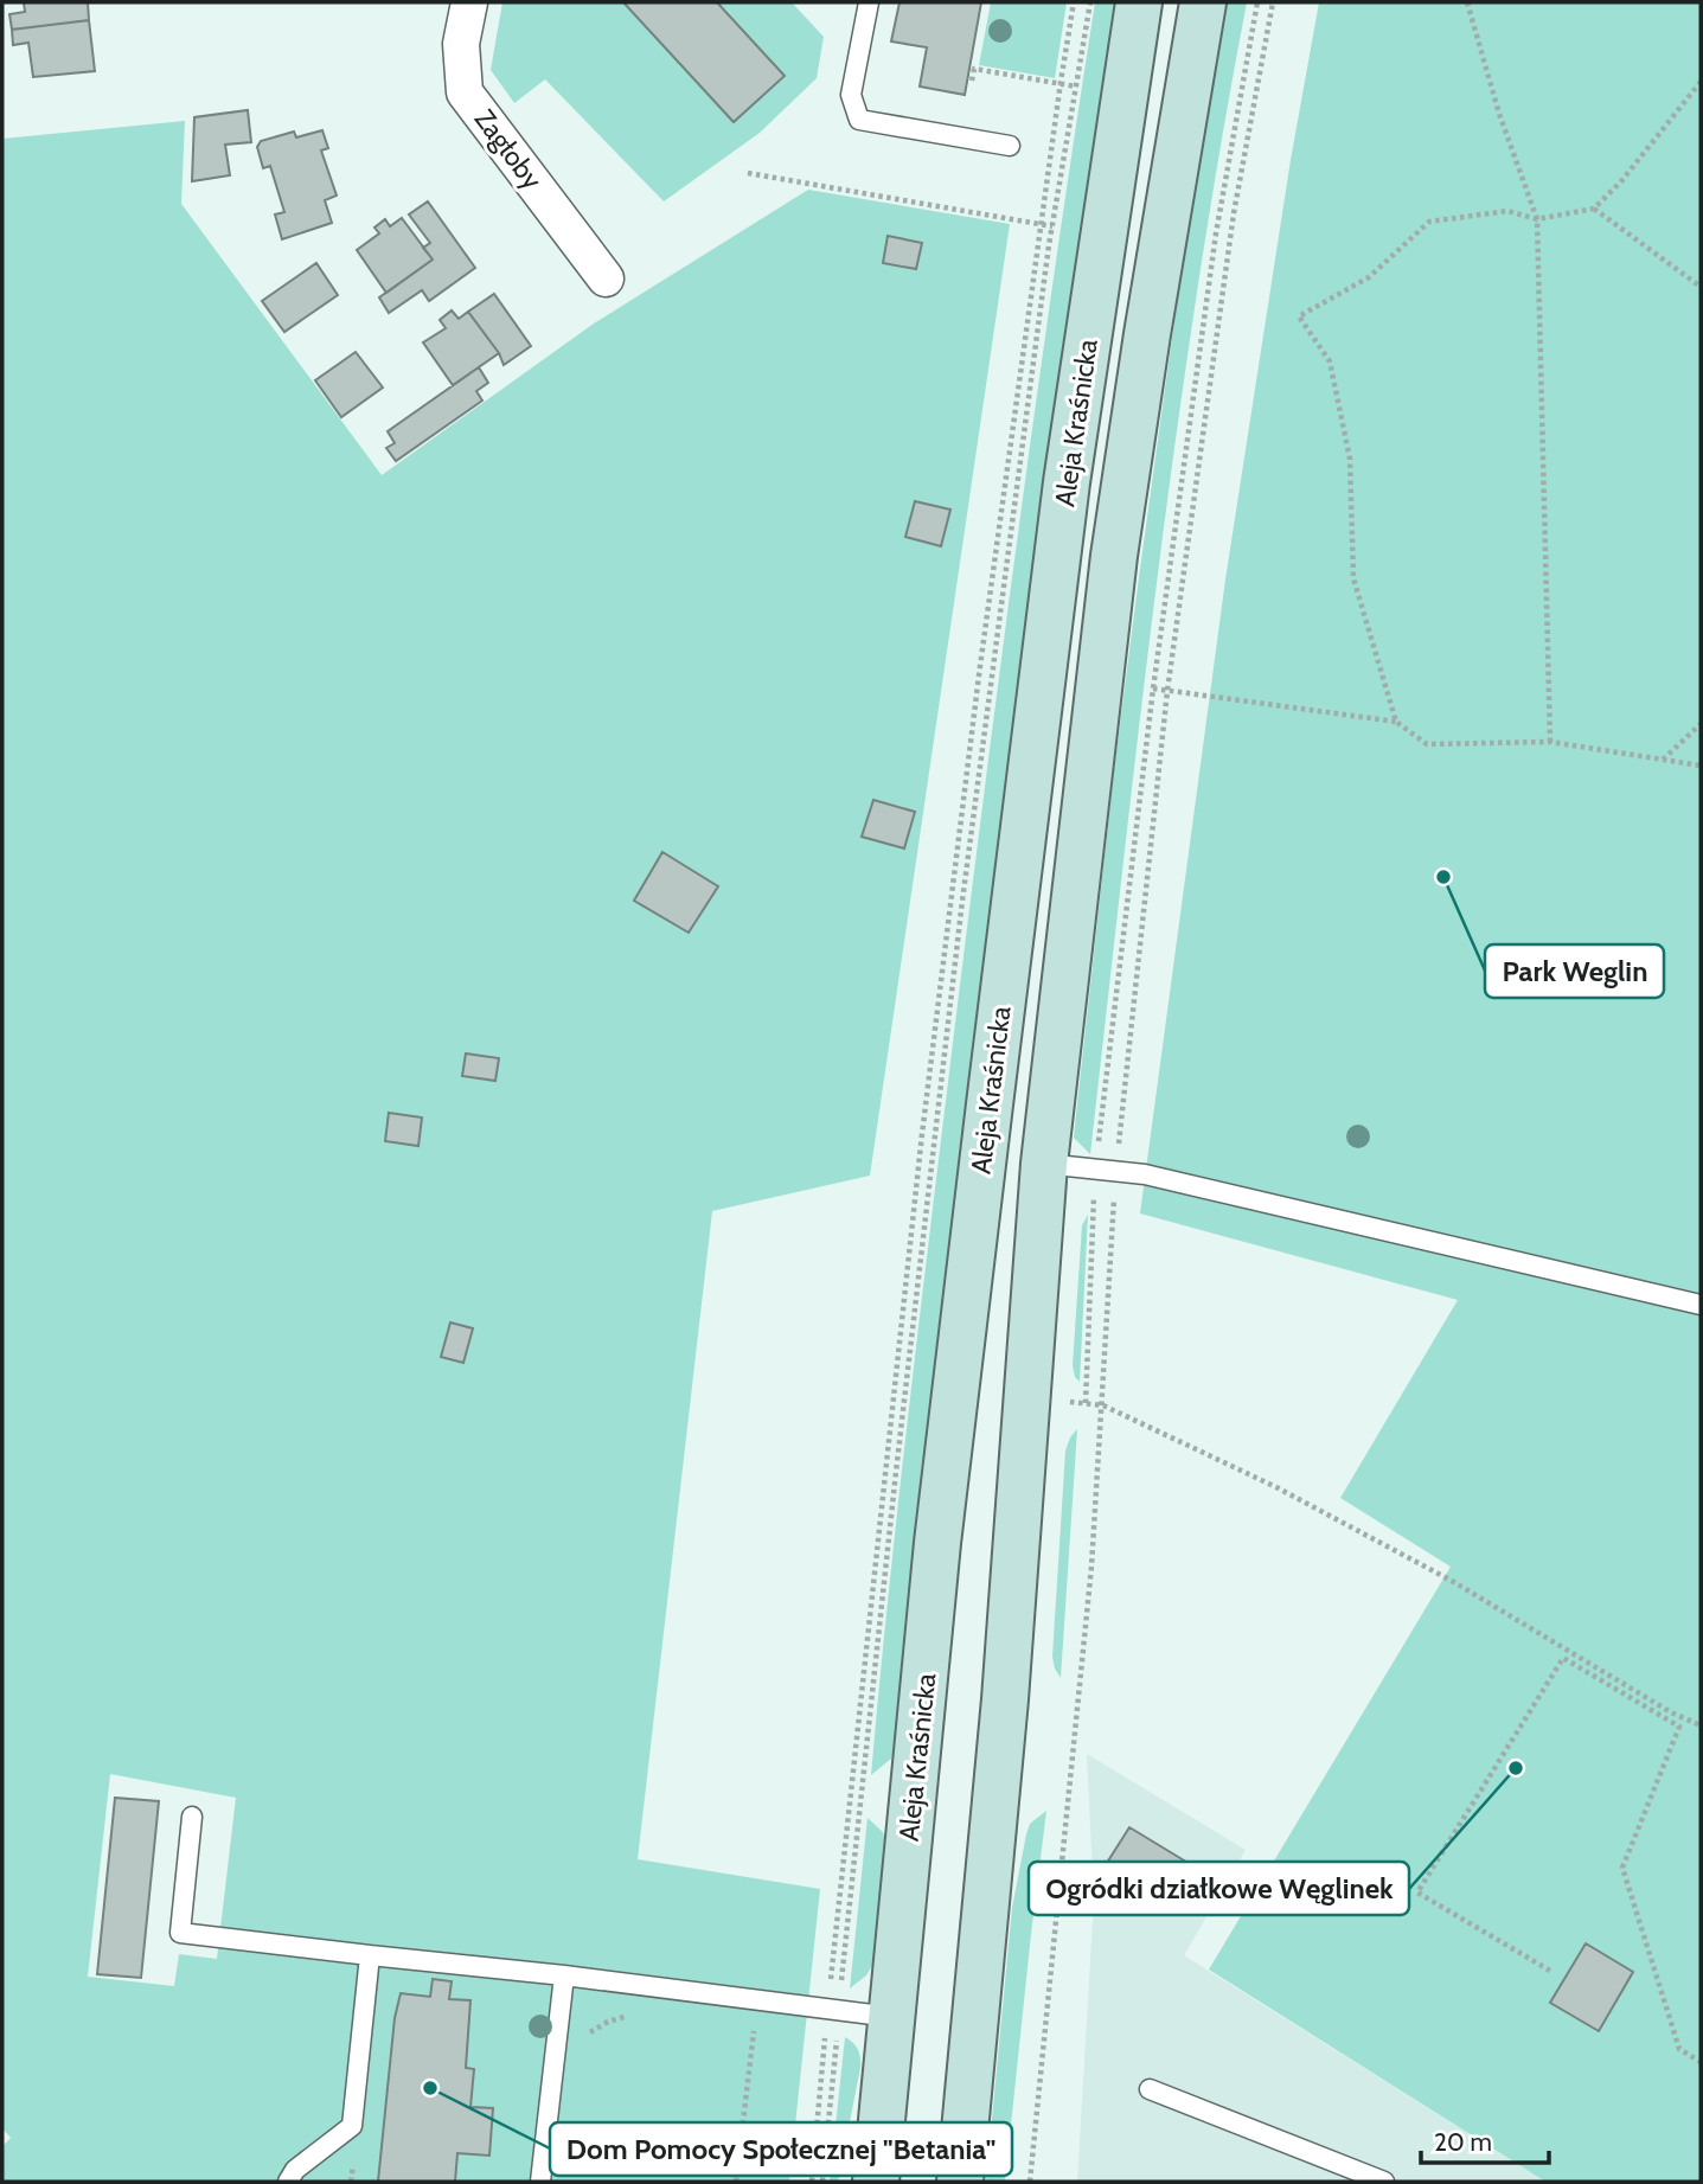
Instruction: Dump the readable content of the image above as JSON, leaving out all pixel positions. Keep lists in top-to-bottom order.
{
  "streets": {
    "main road": ["Aleja Kraśnicka"],
    "street": ["Zagłoby"]
  },
  "places": ["Park Weglin", "Ogródki działkowe Węglinek", "Dom Pomocy Społecznej \"Betania\""],
  "scale_bar": "20 m"
}
